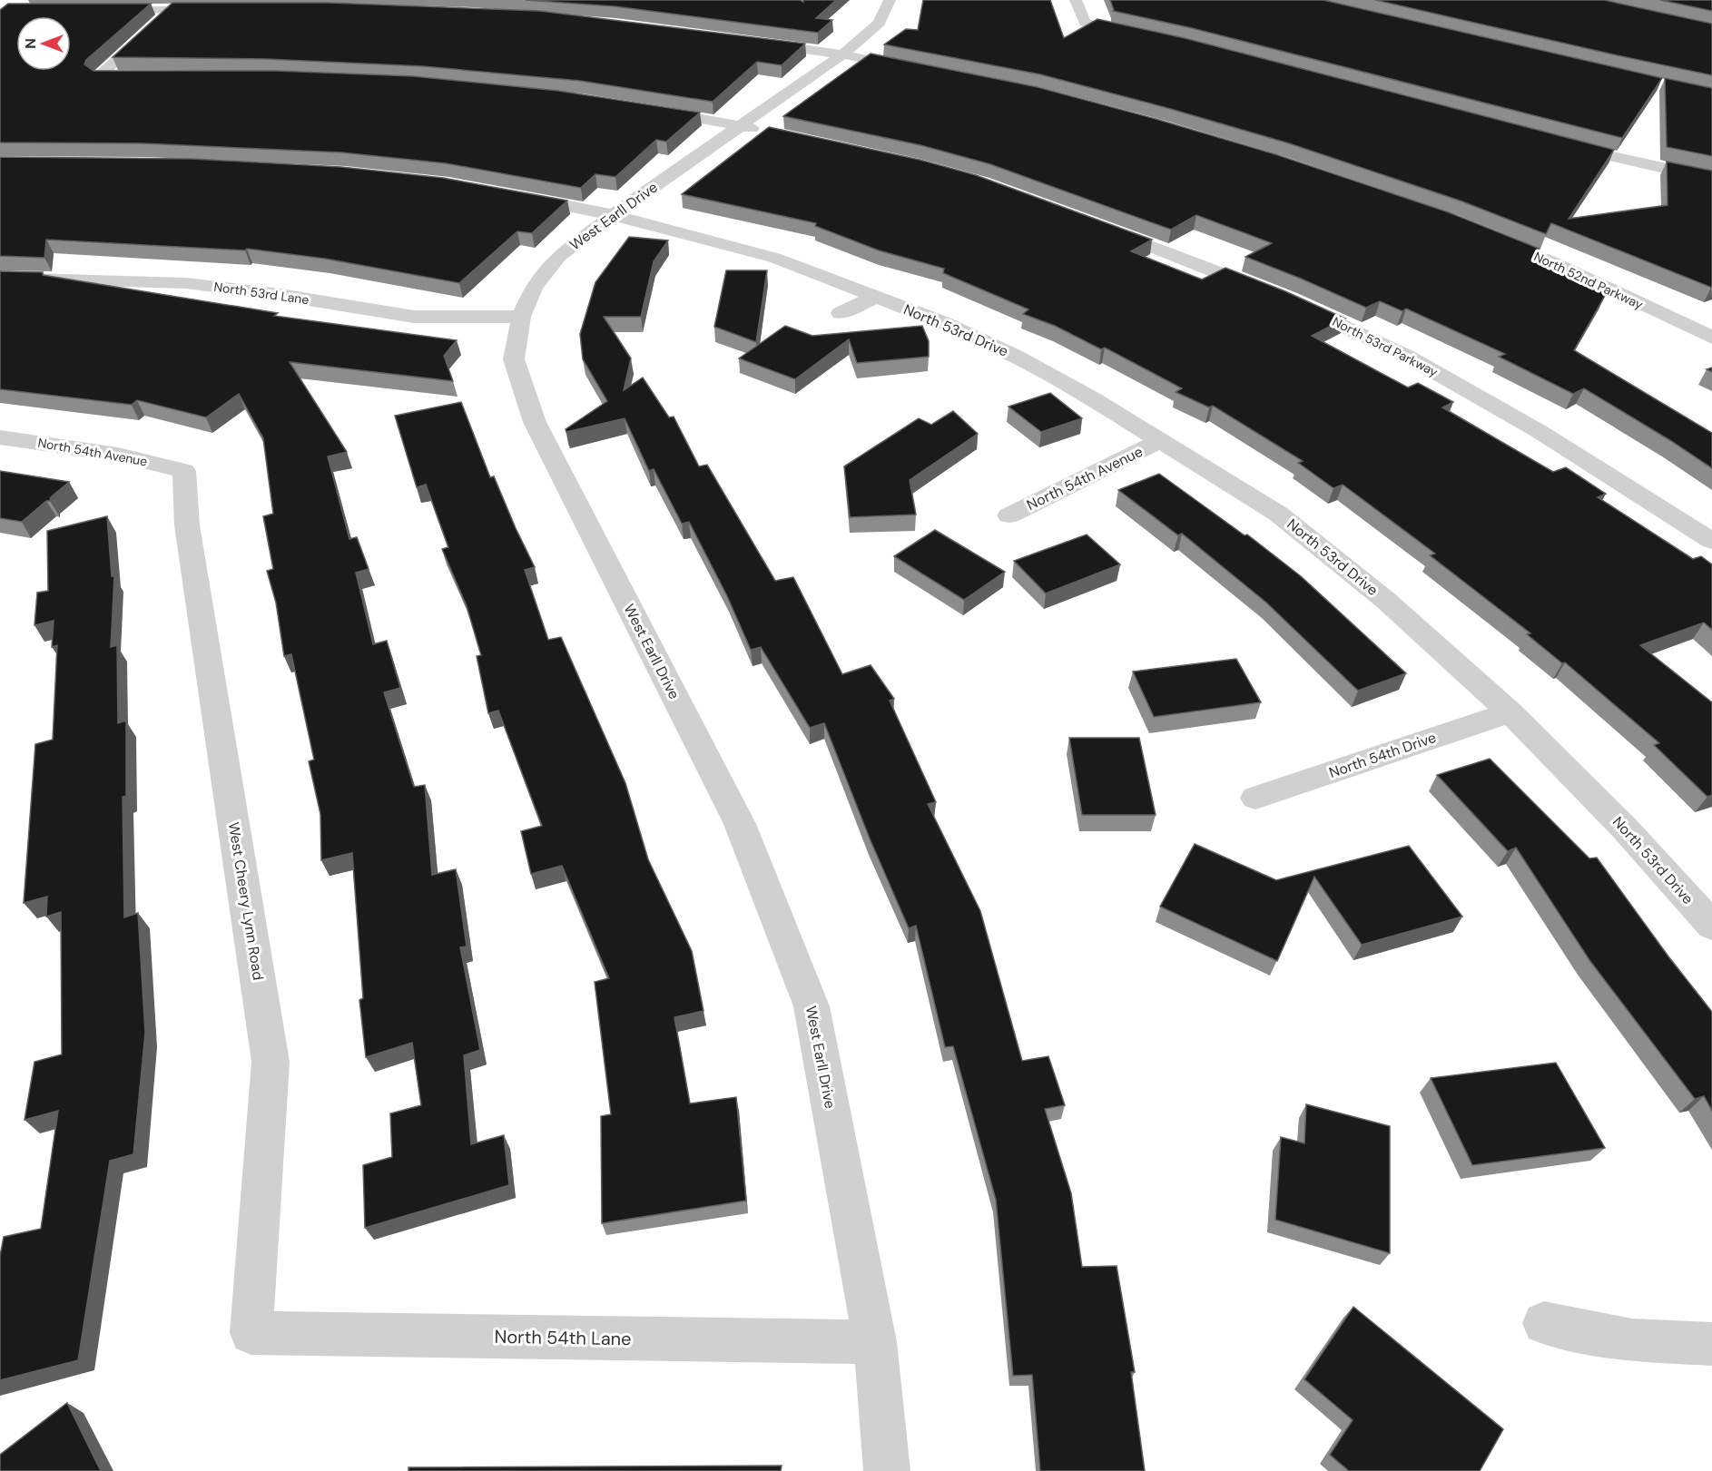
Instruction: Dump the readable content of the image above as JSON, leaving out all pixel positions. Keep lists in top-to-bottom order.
{
  "streets": {
    "street": [
      "West Earll Drive",
      "North 52nd Parkway",
      "North 53rd Lane",
      "North 53rd Drive",
      "North 53rd Parkway",
      "North 54th Avenue",
      "North 54th Drive",
      "West Cheery Lynn Road",
      "North 54th Lane"
    ]
  },
  "crossings": [
    ["West Earll Drive", "North 53rd Lane"],
    ["West Earll Drive", "North 53rd Drive"],
    ["West Earll Drive", "North 54th Lane"],
    ["North 53rd Drive", "North 54th Avenue"],
    ["North 53rd Drive", "North 54th Drive"],
    ["North 54th Avenue", "West Cheery Lynn Road"],
    ["West Cheery Lynn Road", "North 54th Lane"]
  ],
  "north": "left"
}
